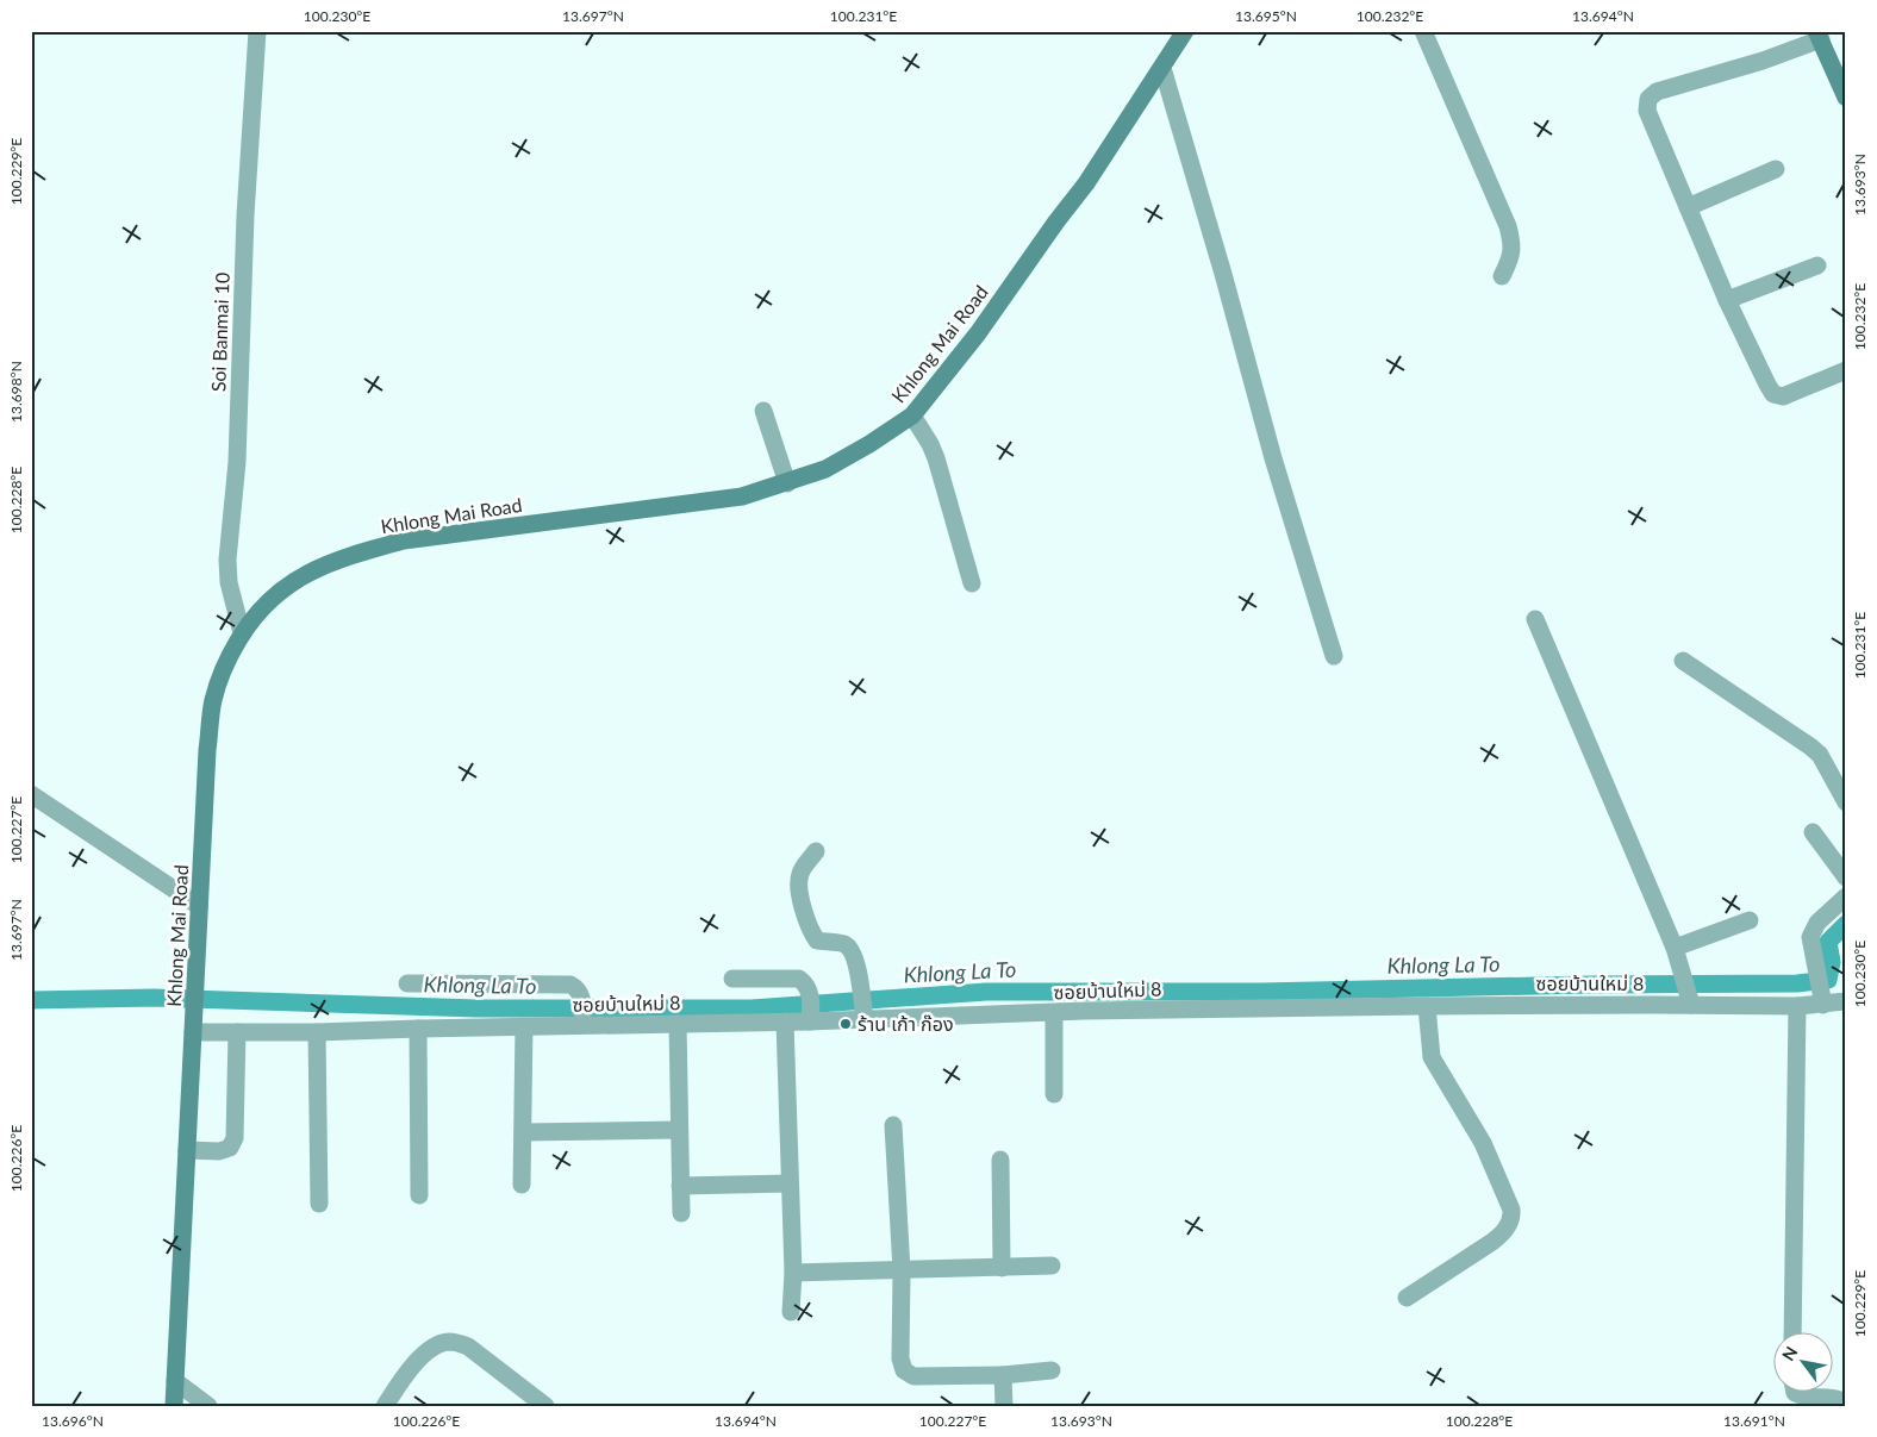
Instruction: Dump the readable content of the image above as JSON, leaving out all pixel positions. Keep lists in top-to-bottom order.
{
  "streets": {
    "street": ["Soi Banmai 10", "Khlong Mai Road", "ซอยบ้านใหม่ 8"]
  },
  "crossings": [
    ["Soi Banmai 10", "Khlong Mai Road"],
    ["Khlong Mai Road", "ซอยบ้านใหม่ 8"]
  ],
  "water": ["Khlong La To"],
  "places": ["ร้าน เก้า ก๊อง"],
  "north": "top left",
  "coordinates": [
    "100.230°E",
    "13.697°N",
    "100.231°E",
    "13.695°N",
    "100.232°E",
    "13.694°N",
    "100.229°E",
    "13.693°N",
    "13.698°N",
    "100.228°E",
    "100.227°E",
    "100.226°E",
    "13.696°N",
    "13.691°N"
  ]
}
